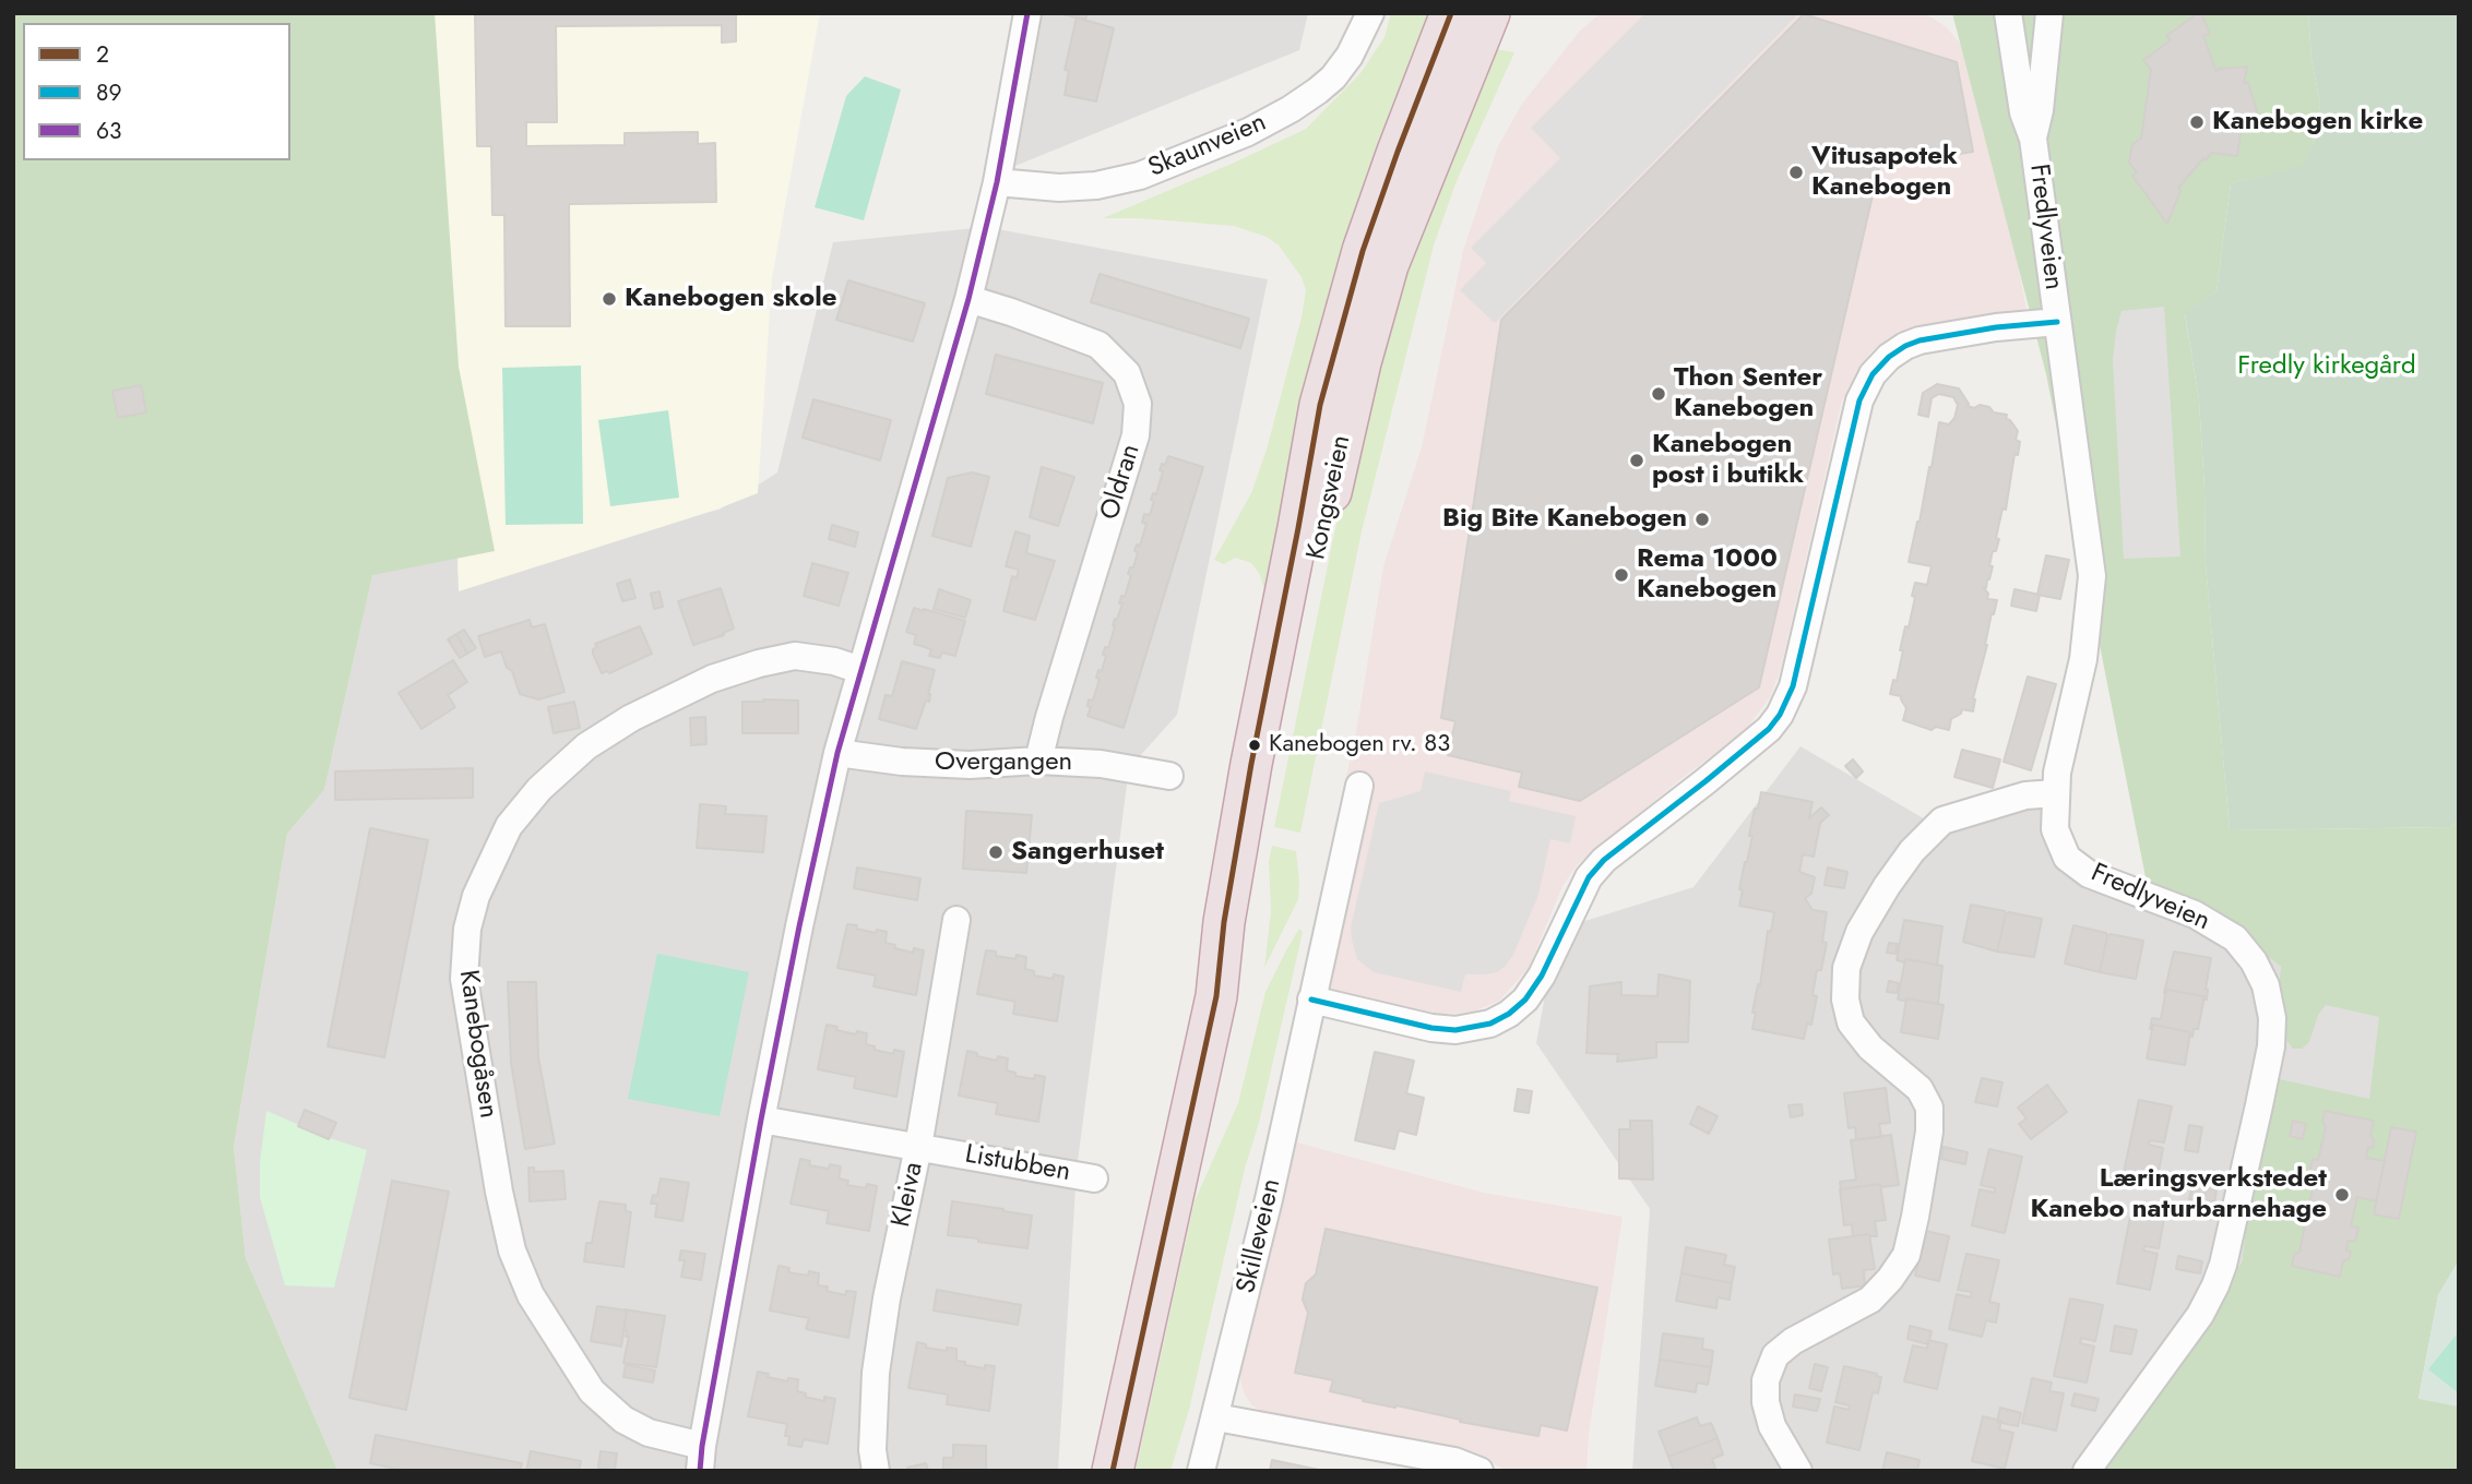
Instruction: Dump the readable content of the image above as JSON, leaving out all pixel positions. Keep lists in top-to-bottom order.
{
  "streets": {
    "highway": ["Kongsveien"],
    "street": [
      "Skaunveien",
      "Fredlyveien",
      "Oldran",
      "Overgangen",
      "Kanebogåsen",
      "Listubben",
      "Kleiva",
      "Skilleveien"
    ]
  },
  "crossings": [
    ["Oldran", "Overgangen"],
    ["Listubben", "Kleiva"]
  ],
  "parks": ["Fredly kirkegård"],
  "places": [
    "Kanebogen kirke",
    "Vitusapotek Kanebogen",
    "Kanebogen skole",
    "Thon Senter Kanebogen",
    "Kanebogen post i butikk",
    "Big Bite Kanebogen",
    "Rema 1000 Kanebogen",
    "Kanebogen rv. 83",
    "Sangerhuset",
    "Læringsverkstedet Kanebo naturbarnehage"
  ],
  "lines": ["transit line 2", "transit line 63", "transit line 89"],
  "legend": ["2", "89", "63"]
}
